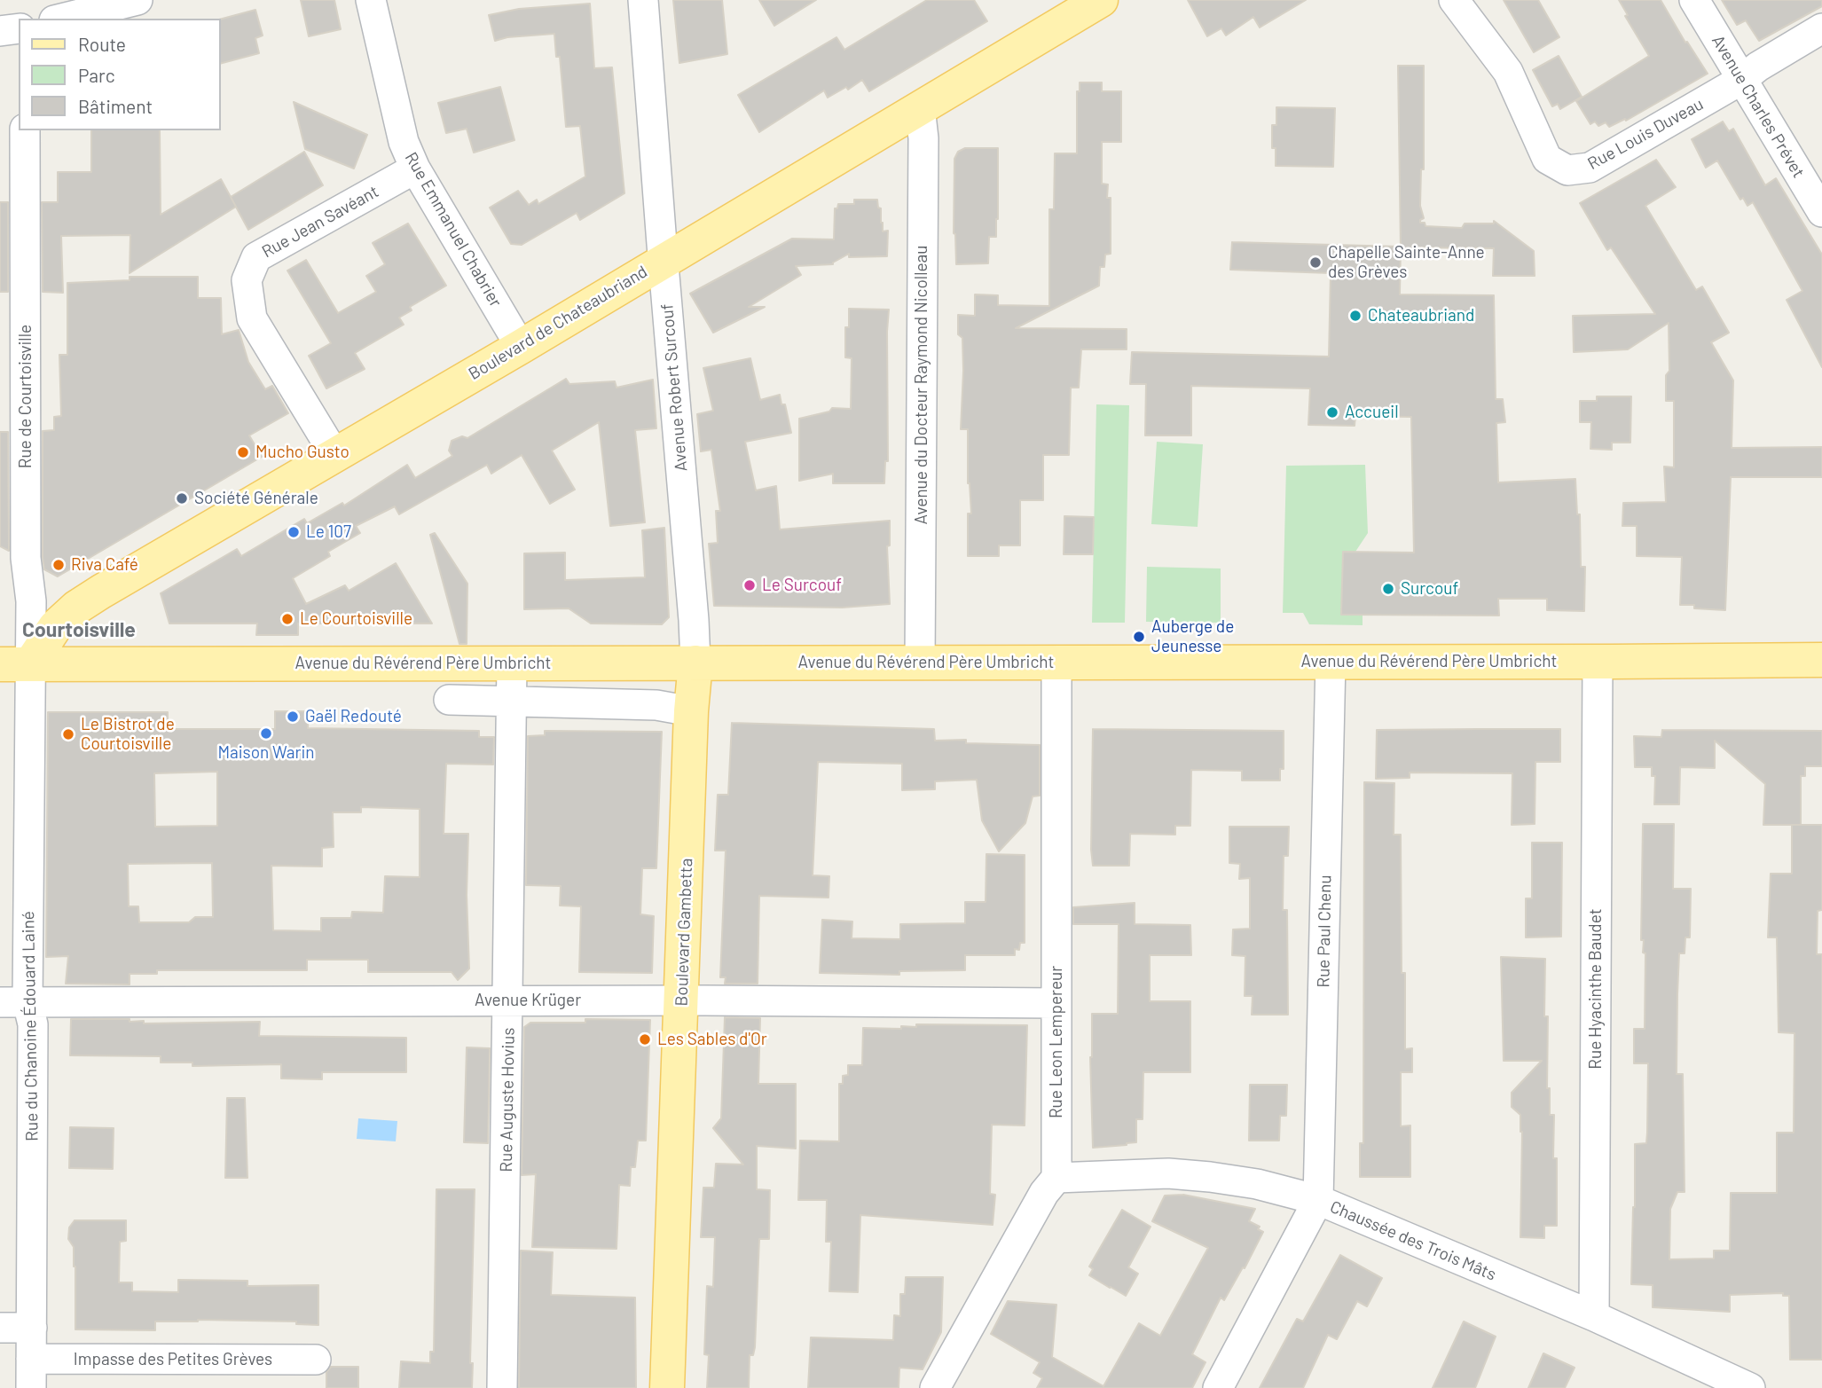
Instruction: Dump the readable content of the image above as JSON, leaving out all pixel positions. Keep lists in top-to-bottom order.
{
  "streets": {
    "main road": ["Boulevard de Chateaubriand", "Avenue du Révérend Père Umbricht", "Boulevard Gambetta"],
    "street": [
      "Avenue Charles Prévet",
      "Rue Louis Duveau",
      "Rue Jean Savéant",
      "Rue Emmanuel Chabrier",
      "Avenue du Docteur Raymond Nicolleau",
      "Avenue Robert Surcouf",
      "Rue de Courtoisville",
      "Rue Paul Chenu",
      "Rue Hyacinthe Baudet",
      "Avenue Krüger",
      "Rue du Chanoine Édouard Lainé",
      "Rue Leon Lempereur",
      "Rue Auguste Hovius",
      "Chaussée des Trois Mâts",
      "Impasse des Petites Grèves"
    ]
  },
  "crossings": [
    ["Avenue Charles Prévet", "Rue Louis Duveau"],
    ["Rue Jean Savéant", "Rue Emmanuel Chabrier"],
    ["Rue Jean Savéant", "Boulevard de Chateaubriand"],
    ["Rue Emmanuel Chabrier", "Boulevard de Chateaubriand"],
    ["Boulevard de Chateaubriand", "Avenue du Docteur Raymond Nicolleau"],
    ["Boulevard de Chateaubriand", "Avenue Robert Surcouf"],
    ["Boulevard de Chateaubriand", "Rue de Courtoisville"],
    ["Boulevard de Chateaubriand", "Avenue du Révérend Père Umbricht"],
    ["Boulevard de Chateaubriand", "Rue du Chanoine Édouard Lainé"],
    ["Avenue du Docteur Raymond Nicolleau", "Avenue du Révérend Père Umbricht"],
    ["Avenue Robert Surcouf", "Avenue du Révérend Père Umbricht"],
    ["Avenue Robert Surcouf", "Boulevard Gambetta"],
    ["Rue de Courtoisville", "Avenue du Révérend Père Umbricht"],
    ["Rue de Courtoisville", "Rue du Chanoine Édouard Lainé"],
    ["Avenue du Révérend Père Umbricht", "Rue Paul Chenu"],
    ["Avenue du Révérend Père Umbricht", "Boulevard Gambetta"],
    ["Avenue du Révérend Père Umbricht", "Rue Hyacinthe Baudet"],
    ["Avenue du Révérend Père Umbricht", "Rue du Chanoine Édouard Lainé"],
    ["Avenue du Révérend Père Umbricht", "Rue Leon Lempereur"],
    ["Avenue du Révérend Père Umbricht", "Rue Auguste Hovius"],
    ["Rue Paul Chenu", "Chaussée des Trois Mâts"],
    ["Boulevard Gambetta", "Avenue Krüger"],
    ["Rue Hyacinthe Baudet", "Chaussée des Trois Mâts"],
    ["Avenue Krüger", "Rue du Chanoine Édouard Lainé"],
    ["Avenue Krüger", "Rue Leon Lempereur"],
    ["Avenue Krüger", "Rue Auguste Hovius"],
    ["Rue du Chanoine Édouard Lainé", "Impasse des Petites Grèves"],
    ["Rue Leon Lempereur", "Chaussée des Trois Mâts"]
  ],
  "districts": ["Courtoisville"],
  "places": [
    "Chapelle Sainte-Anne des Grèves",
    "Chateaubriand",
    "Accueil",
    "Mucho Gusto",
    "Société Générale",
    "Le 107",
    "Riva Café",
    "Le Surcouf",
    "Surcouf",
    "Le Courtoisville",
    "Auberge de Jeunesse",
    "Gaël Redouté",
    "Maison Warin",
    "Le Bistrot de Courtoisville",
    "Les Sables d'Or"
  ],
  "legend": ["Route", "Parc", "Bâtiment"]
}
